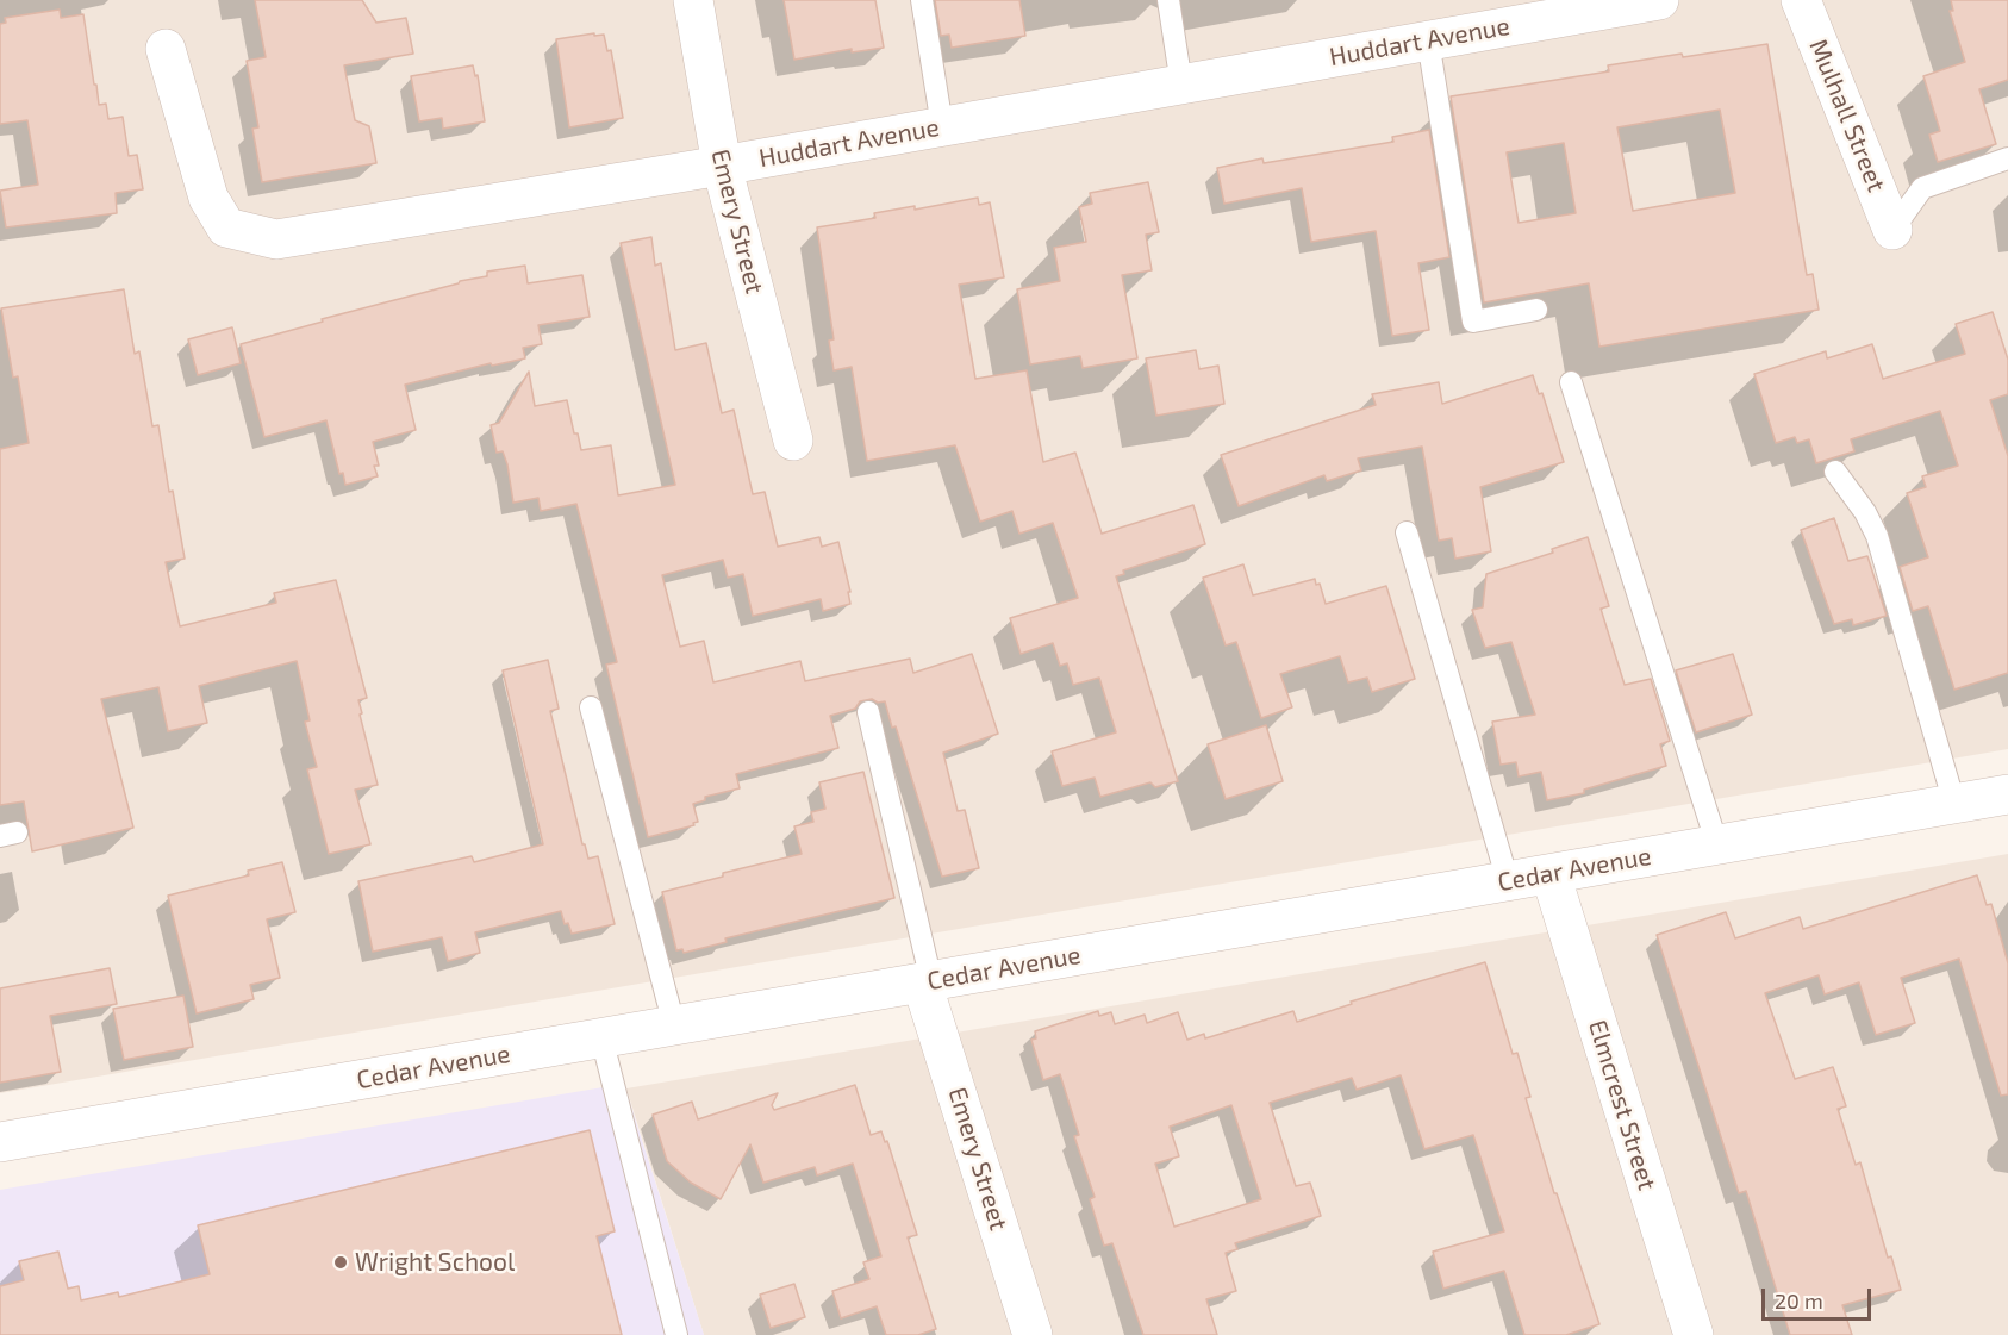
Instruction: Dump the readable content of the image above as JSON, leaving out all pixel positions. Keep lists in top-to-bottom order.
{
  "streets": {
    "street": [
      "Huddart Avenue",
      "Mulhall Street",
      "Emery Street",
      "Cedar Avenue",
      "Elmcrest Street"
    ]
  },
  "crossings": [
    ["Huddart Avenue", "Emery Street"],
    ["Emery Street", "Cedar Avenue"],
    ["Cedar Avenue", "Elmcrest Street"]
  ],
  "places": ["Wright School"],
  "scale_bar": "20 m"
}
